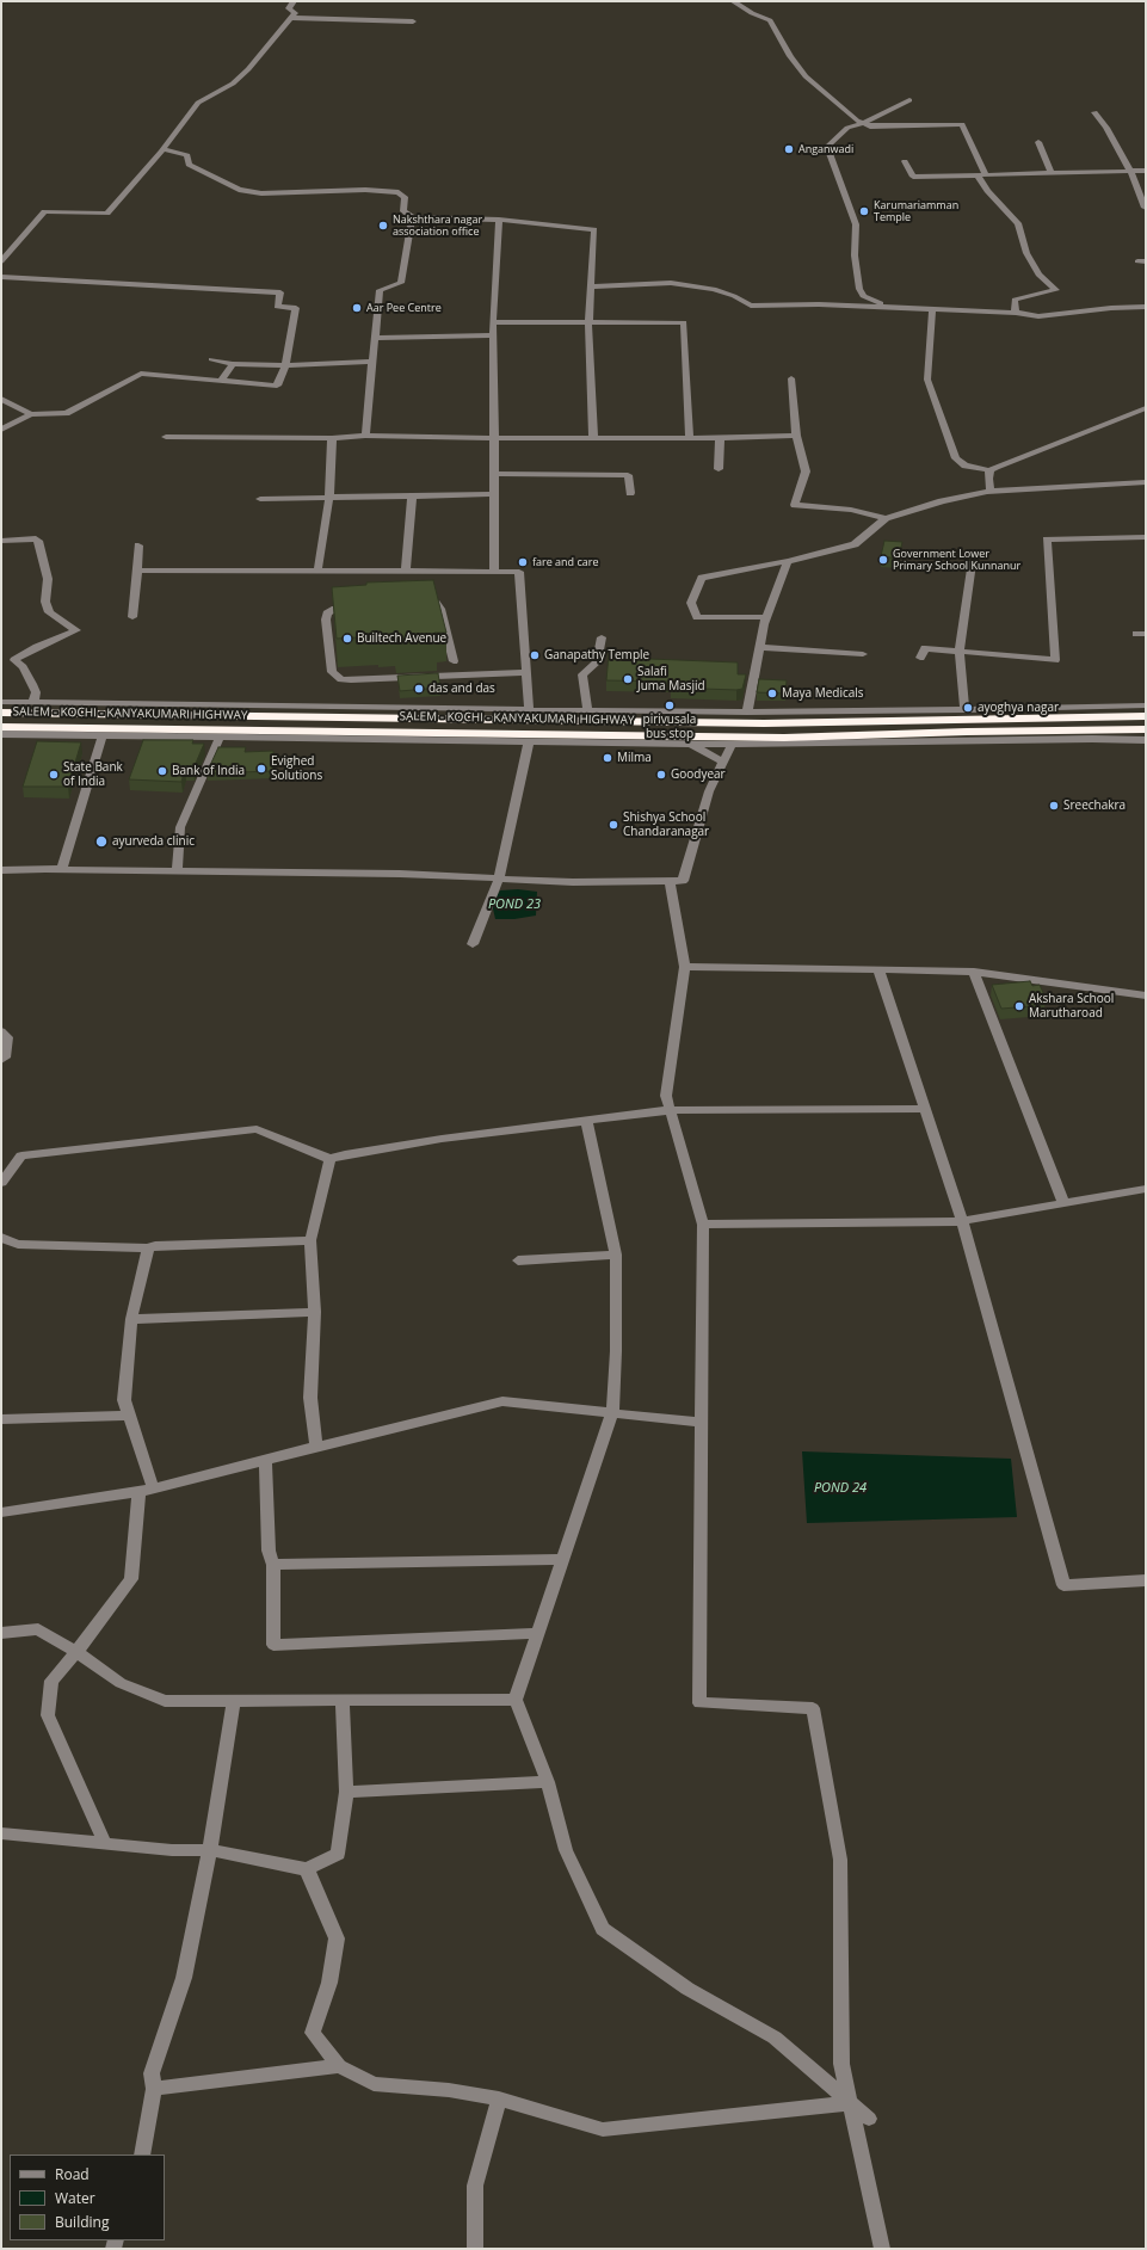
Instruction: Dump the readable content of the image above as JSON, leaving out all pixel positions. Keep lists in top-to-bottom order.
{
  "streets": {
    "highway": ["SALEM - KOCHI - KANYAKUMARI HIGHWAY"]
  },
  "water": ["POND 23", "POND 24"],
  "places": [
    "Anganwadi",
    "Karumariamman Temple",
    "Nakshthara nagar association office",
    "Aar Pee Centre",
    "Government Lower Primary School Kunnanur",
    "fare and care",
    "Builtech Avenue",
    "Ganapathy Temple",
    "Salafi Juma Masjid",
    "das and das",
    "Maya Medicals",
    "pirivusala bus stop",
    "ayoghya nagar",
    "Milma",
    "Evighed Solutions",
    "Bank of India",
    "State Bank of India",
    "Goodyear",
    "Sreechakra",
    "Shishya School Chandaranagar",
    "ayurveda clinic",
    "Akshara School Marutharoad"
  ],
  "legend": ["Road", "Water", "Building"]
}
